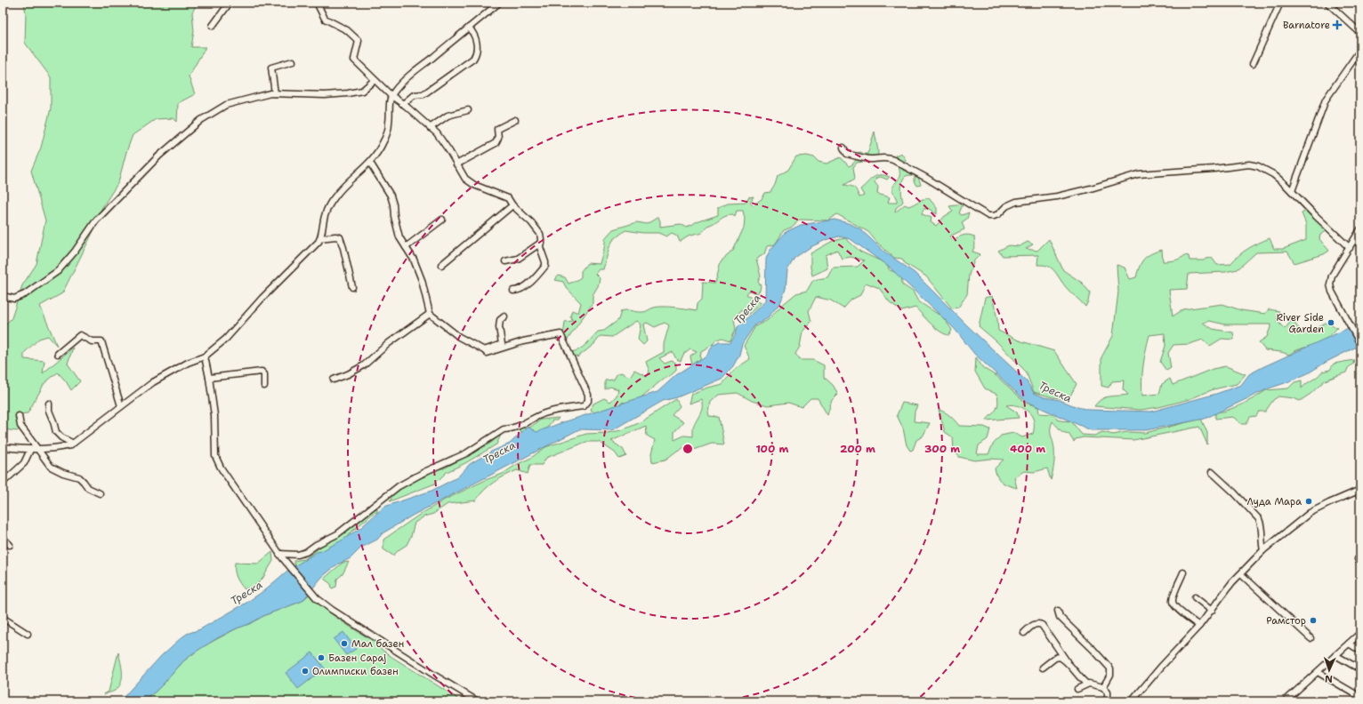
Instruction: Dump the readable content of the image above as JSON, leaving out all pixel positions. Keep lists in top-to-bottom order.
{
  "water": ["Треска"],
  "places": {
    "health": ["Barnatore"],
    "other": [
      "River Side Garden",
      "Луда Мара",
      "Рамстор",
      "Мал базен",
      "Базен Сарај",
      "Олимписки базен"
    ]
  },
  "north": "bottom",
  "rings": [
    "100 m",
    "200 m",
    "300 m",
    "400 m"
  ]
}
